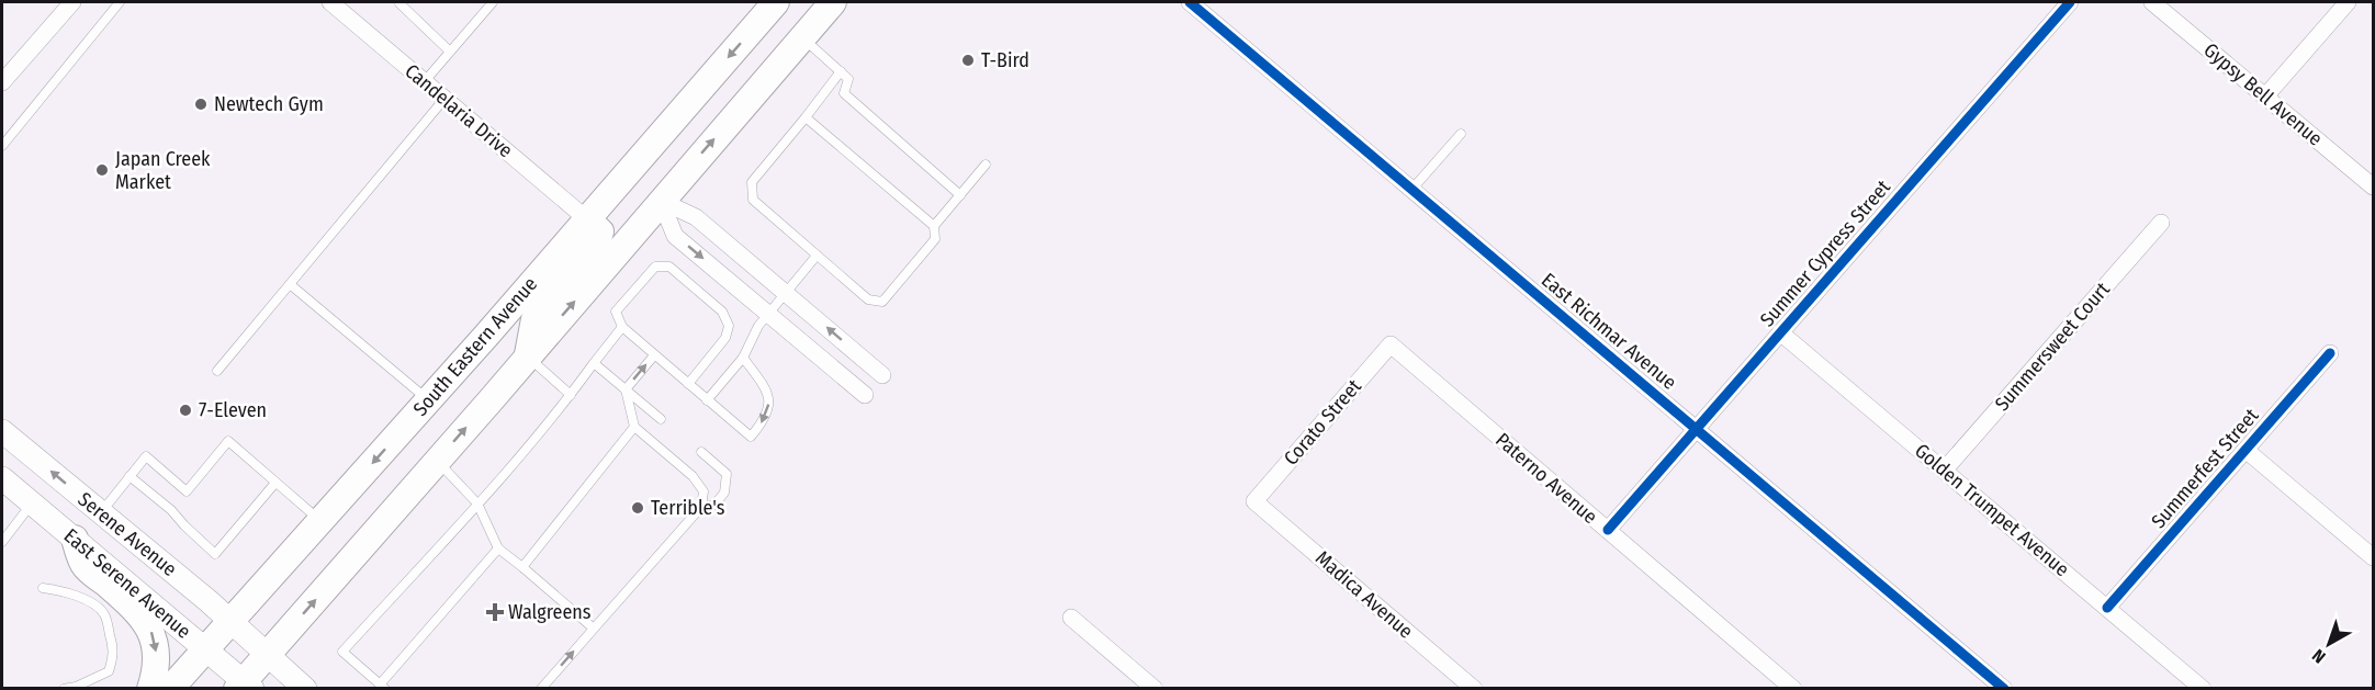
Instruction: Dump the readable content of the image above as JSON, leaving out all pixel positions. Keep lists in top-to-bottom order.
{
  "streets": {
    "main road": ["South Eastern Avenue"],
    "street": [
      "Gypsy Bell Avenue",
      "Candelaria Drive",
      "Summer Cypress Street",
      "East Richmar Avenue",
      "Summersweet Court",
      "Corato Street",
      "Summerfest Street",
      "Paterno Avenue",
      "Golden Trumpet Avenue",
      "Serene Avenue",
      "East Serene Avenue",
      "Madica Avenue"
    ]
  },
  "crossings": [
    ["Candelaria Drive", "South Eastern Avenue"],
    ["Summer Cypress Street", "East Richmar Avenue"],
    ["Summer Cypress Street", "Paterno Avenue"],
    ["Summer Cypress Street", "Golden Trumpet Avenue"],
    ["South Eastern Avenue", "Serene Avenue"],
    ["South Eastern Avenue", "East Serene Avenue"],
    ["Summersweet Court", "Golden Trumpet Avenue"],
    ["Corato Street", "Paterno Avenue"],
    ["Corato Street", "Madica Avenue"],
    ["Summerfest Street", "Golden Trumpet Avenue"]
  ],
  "one_way": ["Serene Avenue"],
  "places": {
    "other": [
      "T-Bird",
      "Newtech Gym",
      "Japan Creek Market",
      "7-Eleven",
      "Terrible's"
    ],
    "health": ["Walgreens"]
  },
  "north": "bottom left"
}
